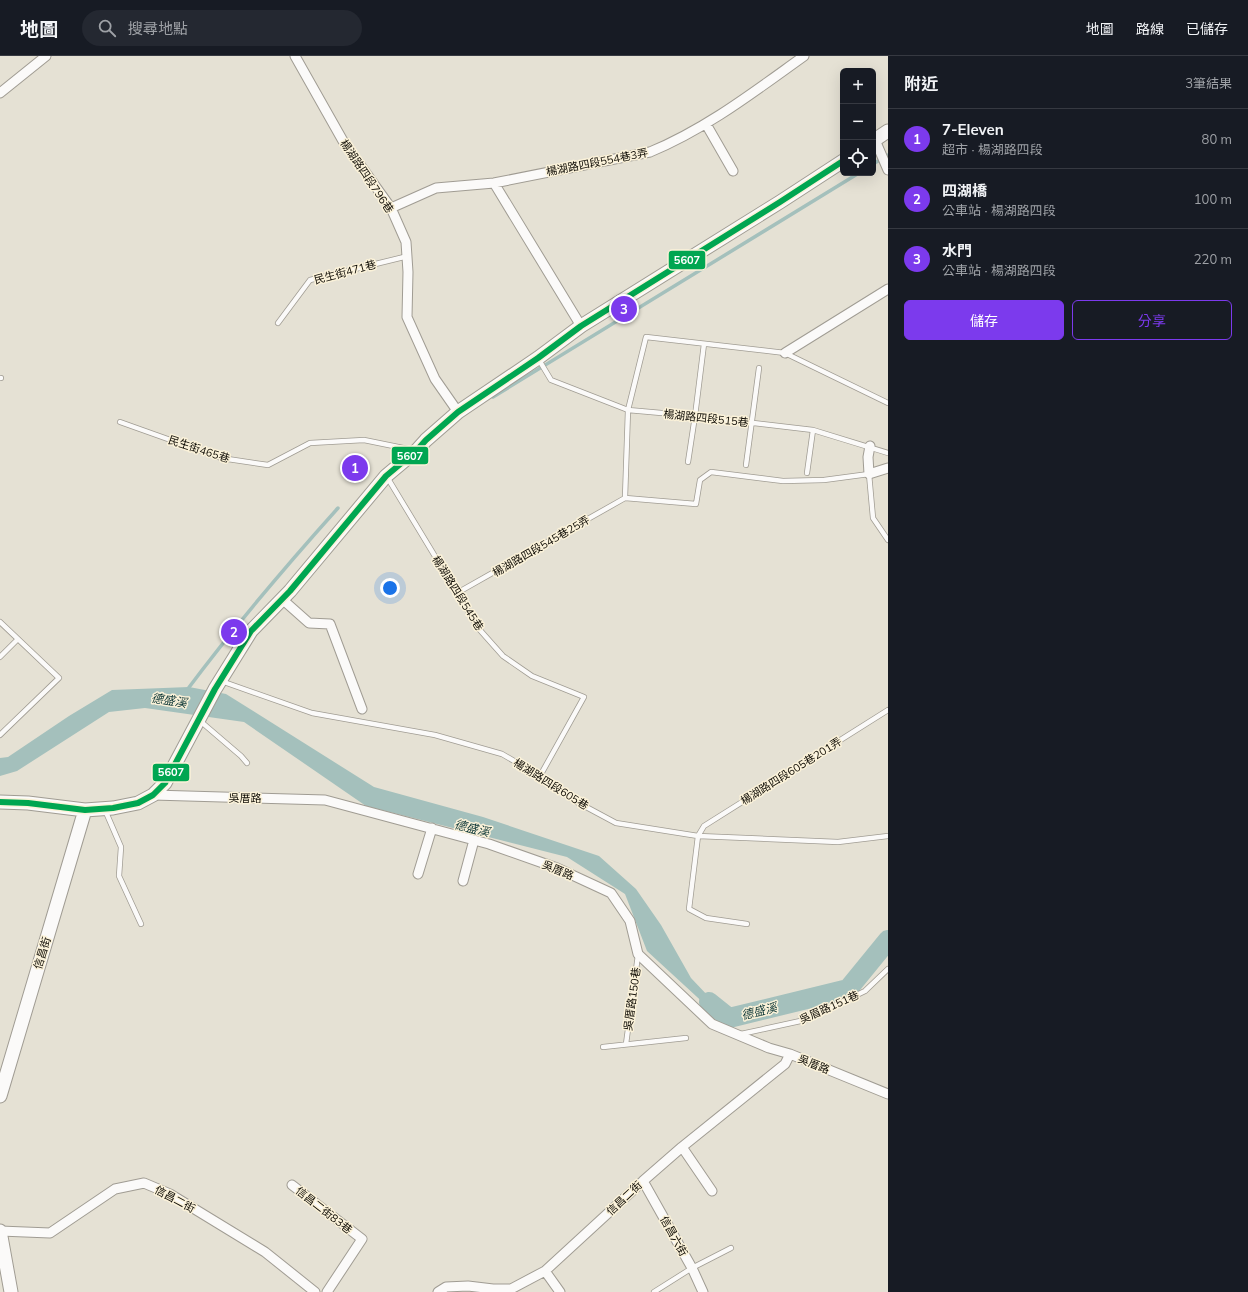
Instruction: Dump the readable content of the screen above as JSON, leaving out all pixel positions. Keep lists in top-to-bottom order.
{
  "streets": {
    "street": [
      "楊湖路四段554巷3弄",
      "楊湖路四段796巷",
      "吳厝路",
      "信昌街",
      "信昌二街",
      "信昌二街83巷",
      "信昌六街"
    ],
    "lane": [
      "民生街471巷",
      "楊湖路四段515巷",
      "民生街465巷",
      "楊湖路四段545巷25弄",
      "楊湖路四段545巷",
      "楊湖路四段605巷201弄",
      "楊湖路四段605巷",
      "吳厝路150巷",
      "吳眉路151巷"
    ]
  },
  "crossings": [
    ["楊湖路四段554巷3弄", "楊湖路四段796巷"],
    ["楊湖路四段796巷", "民生街471巷"],
    ["楊湖路四段545巷25弄", "楊湖路四段545巷"],
    ["楊湖路四段545巷", "楊湖路四段605巷"],
    ["楊湖路四段605巷201弄", "楊湖路四段605巷"],
    ["吳厝路", "吳厝路150巷"],
    ["吳厝路", "吳眉路151巷"],
    ["吳厝路", "信昌二街"],
    ["信昌二街", "信昌六街"]
  ],
  "water": ["德盛溪"],
  "lines": ["transit line 5607"],
  "page": {
    "header": "地圖",
    "search": "搜尋地點",
    "nav": ["地圖", "路線", "已儲存"],
    "heading": ["附近", "3筆結果"],
    "map_buttons": ["+", "−"],
    "list": [
      {
        "mark": "1",
        "name": "7-Eleven",
        "note": "超市 · 楊湖路四段",
        "value": "80 m"
      },
      {
        "mark": "2",
        "name": "四湖橋",
        "note": "公車站 · 楊湖路四段",
        "value": "100 m"
      },
      {
        "mark": "3",
        "name": "水門",
        "note": "公車站 · 楊湖路四段",
        "value": "220 m"
      }
    ],
    "buttons": ["儲存", "分享"],
    "pins": ["3", "1", "2"]
  }
}
